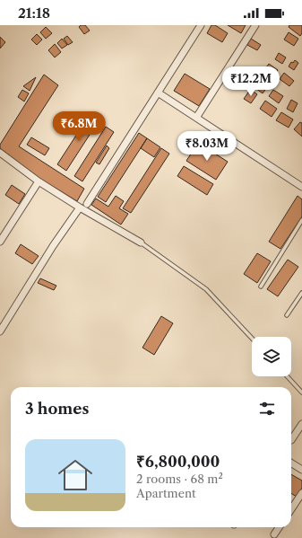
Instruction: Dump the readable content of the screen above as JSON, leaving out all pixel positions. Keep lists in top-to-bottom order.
{
  "page": {
    "status": "21:18",
    "price": ["₹12.2M", "₹6.8M", "₹8.03M"],
    "heading": "3 homes",
    "list": [
      {
        "name": "₹6,800,000",
        "note": "2 rooms · 68 m² · Apartment"
      }
    ]
  }
}
